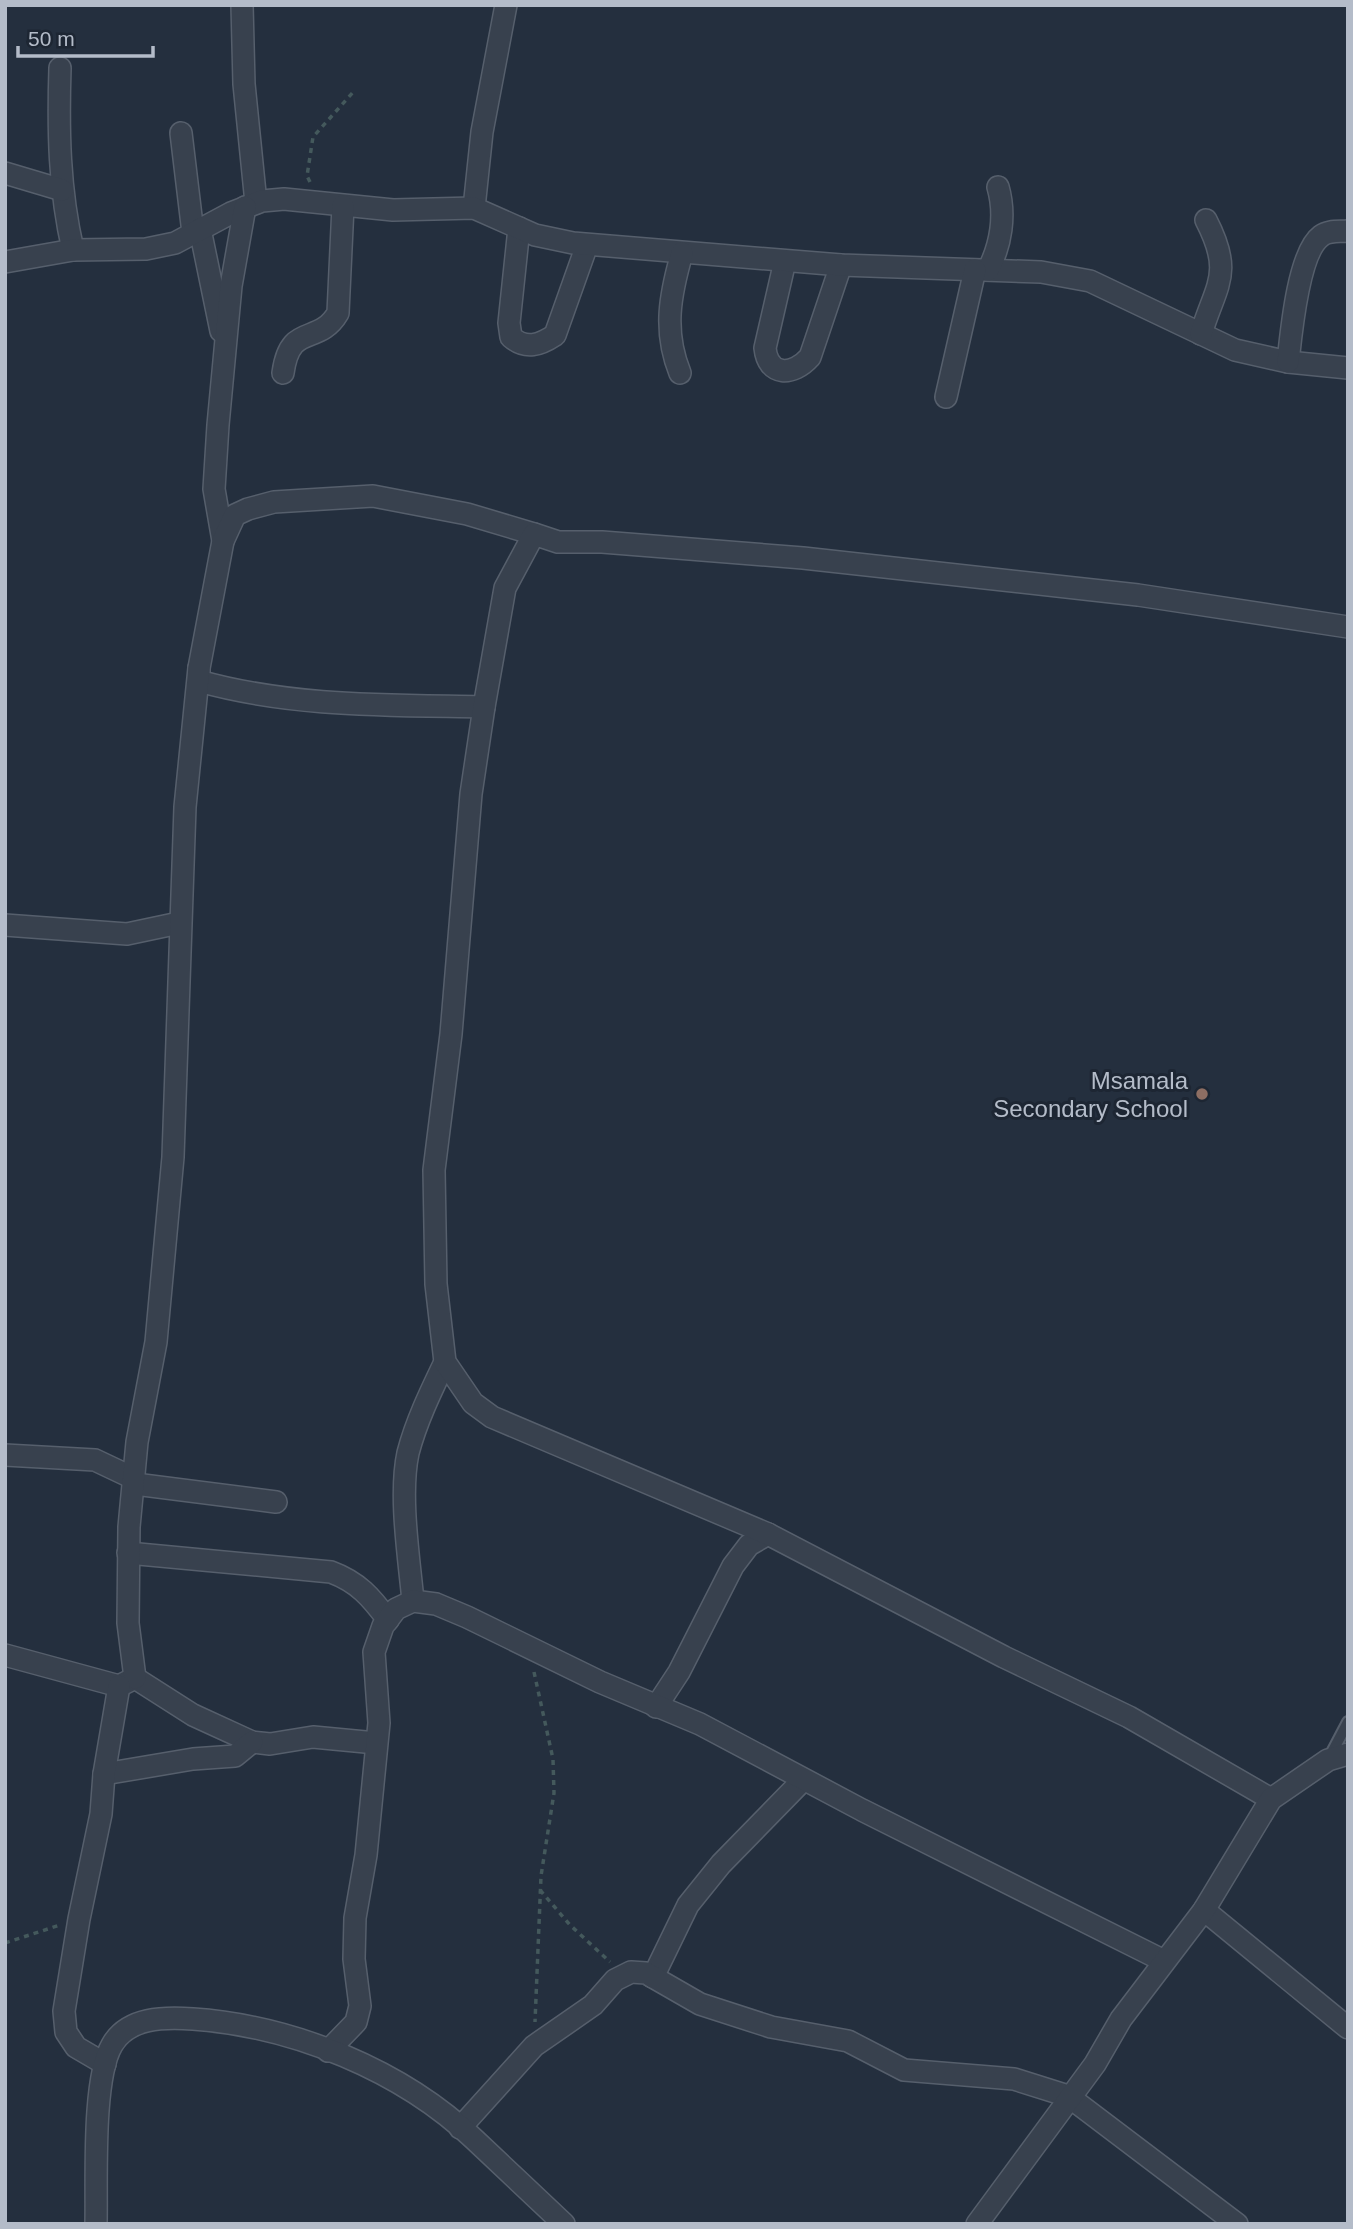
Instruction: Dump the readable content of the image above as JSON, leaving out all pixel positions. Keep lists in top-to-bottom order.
{
  "places": ["Msamala Secondary School"],
  "scale_bar": "50 m"
}
